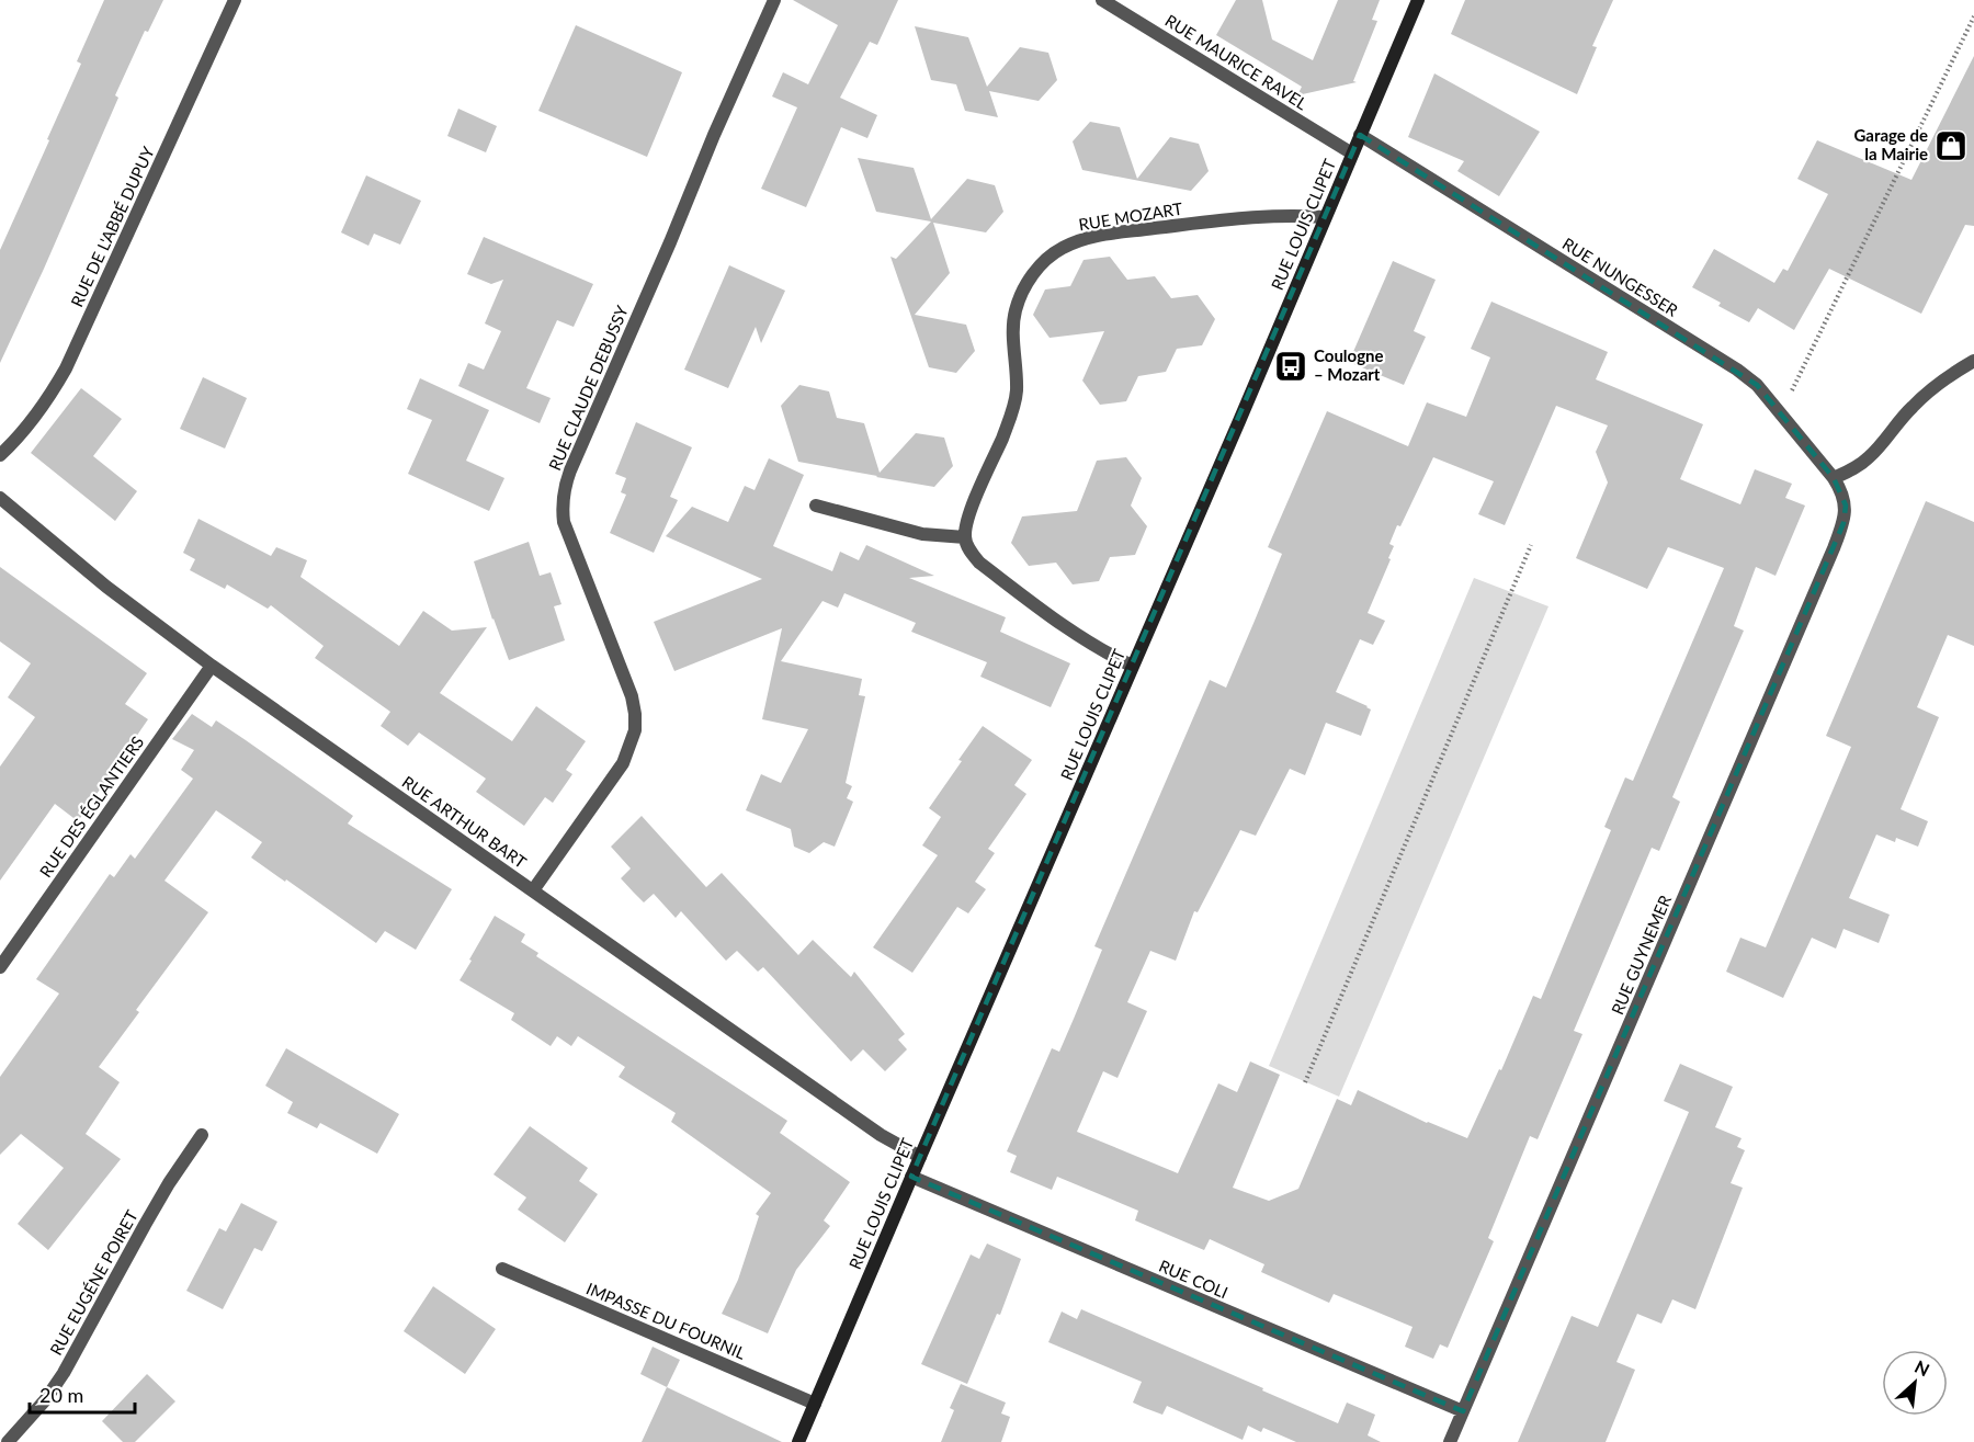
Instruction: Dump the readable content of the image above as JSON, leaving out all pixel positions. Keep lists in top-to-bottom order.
{
  "streets": {
    "street": [
      "RUE MAURICE RAVEL",
      "RUE MOZART",
      "RUE LOUIS CLIPET",
      "RUE DE L'ABBÉ DUPUY",
      "RUE NUNGESSER",
      "RUE CLAUDE DEBUSSY",
      "RUE DES ÉGLANTIERS",
      "RUE ARTHUR BART",
      "RUE GUYNEMER",
      "RUE COLI",
      "RUE EUGÉNE POIRET",
      "IMPASSE DU FOURNIL"
    ]
  },
  "crossings": [
    ["RUE MAURICE RAVEL", "RUE LOUIS CLIPET"],
    ["RUE MOZART", "RUE LOUIS CLIPET"],
    ["RUE LOUIS CLIPET", "RUE NUNGESSER"],
    ["RUE LOUIS CLIPET", "RUE ARTHUR BART"],
    ["RUE LOUIS CLIPET", "RUE COLI"],
    ["RUE LOUIS CLIPET", "IMPASSE DU FOURNIL"],
    ["RUE NUNGESSER", "RUE GUYNEMER"],
    ["RUE CLAUDE DEBUSSY", "RUE ARTHUR BART"],
    ["RUE DES ÉGLANTIERS", "RUE ARTHUR BART"],
    ["RUE GUYNEMER", "RUE COLI"]
  ],
  "places": {
    "shop": ["Garage de la Mairie"],
    "bus stop": ["Coulogne – Mozart"]
  },
  "scale_bar": "20 m",
  "north": "top right"
}
